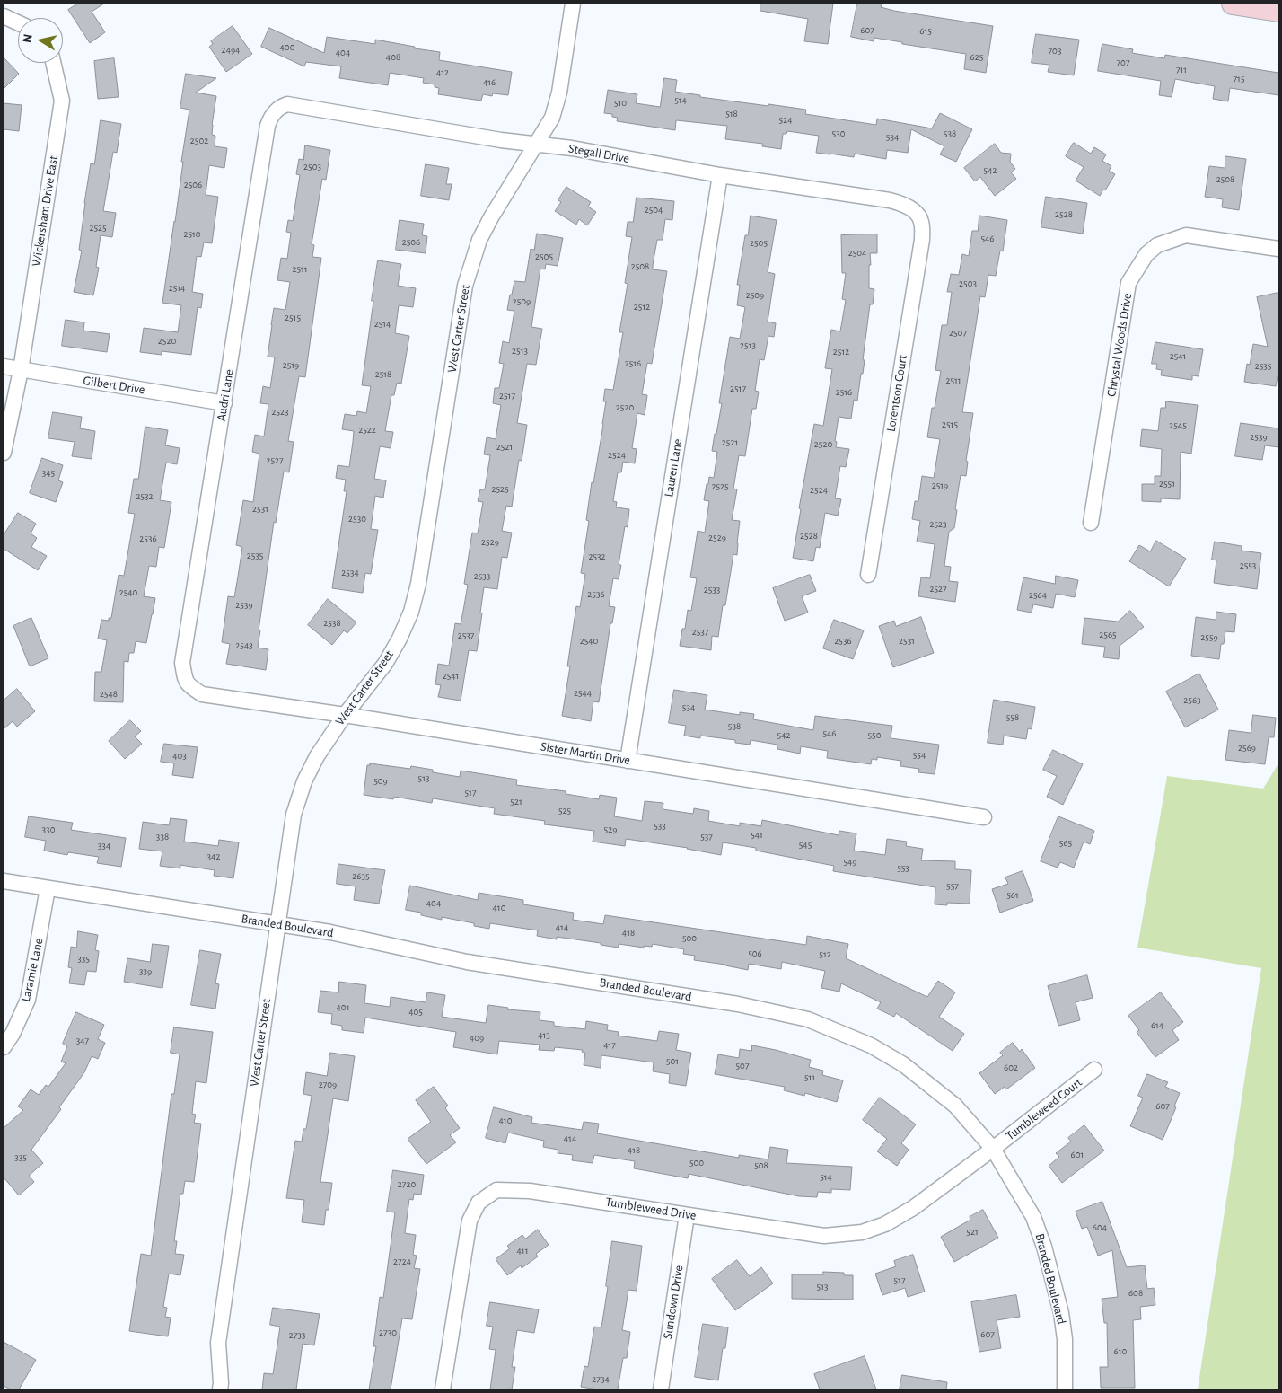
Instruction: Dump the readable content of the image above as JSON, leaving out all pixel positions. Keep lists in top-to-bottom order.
{
  "streets": {
    "street": [
      "Stegall Drive",
      "Wickersham Drive East",
      "West Carter Street",
      "Chrystal Woods Drive",
      "Gilbert Drive",
      "Lorentson Court",
      "Audri Lane",
      "Lauren Lane",
      "Sister Martin Drive",
      "Branded Boulevard",
      "Laramie Lane",
      "Tumbleweed Court",
      "Tumbleweed Drive",
      "Sundown Drive"
    ]
  },
  "crossings": [
    ["Stegall Drive", "West Carter Street"],
    ["Stegall Drive", "Lorentson Court"],
    ["Stegall Drive", "Audri Lane"],
    ["Stegall Drive", "Lauren Lane"],
    ["Wickersham Drive East", "Gilbert Drive"],
    ["West Carter Street", "Sister Martin Drive"],
    ["West Carter Street", "Branded Boulevard"],
    ["Gilbert Drive", "Audri Lane"],
    ["Audri Lane", "Sister Martin Drive"],
    ["Lauren Lane", "Sister Martin Drive"],
    ["Branded Boulevard", "Laramie Lane"],
    ["Branded Boulevard", "Tumbleweed Court"],
    ["Branded Boulevard", "Tumbleweed Drive"],
    ["Tumbleweed Court", "Tumbleweed Drive"],
    ["Tumbleweed Drive", "Sundown Drive"]
  ],
  "house_numbers": [
    "607",
    "615",
    "400",
    "2494",
    "703",
    "404",
    "408",
    "625",
    "707",
    "711",
    "412",
    "715",
    "416",
    "514",
    "510",
    "518",
    "524",
    "530",
    "538",
    "534",
    "2502",
    "2503",
    "542",
    "2508",
    "2506",
    "2504",
    "2528",
    "2525",
    "2510",
    "546",
    "2506",
    "2505",
    "2504",
    "2505",
    "2508",
    "2511",
    "2503",
    "2514",
    "2509",
    "2509",
    "2512",
    "2515",
    "2514",
    "2507",
    "2520",
    "2513",
    "2513",
    "2512",
    "2541",
    "2516",
    "2519",
    "2535",
    "2518",
    "2511",
    "2517",
    "2516",
    "2517",
    "2520",
    "2523",
    "2515",
    "2545",
    "2522",
    "2539",
    "2521",
    "2520",
    "2521",
    "2524",
    "2527",
    "345",
    "2551",
    "2519",
    "2525",
    "2525",
    "2524",
    "2532",
    "2531",
    "2530",
    "2523",
    "2528",
    "2529",
    "2536",
    "2529",
    "2535",
    "2532",
    "2553",
    "2534",
    "2533",
    "2527",
    "2533",
    "2540",
    "2536",
    "2564",
    "2539",
    "2538",
    "2537",
    "2565",
    "2537",
    "2559",
    "2540",
    "2536",
    "2531",
    "2543",
    "2541",
    "2544",
    "2548",
    "2563",
    "534",
    "558",
    "538",
    "546",
    "542",
    "550",
    "2569",
    "554",
    "403",
    "513",
    "509",
    "517",
    "521",
    "525",
    "533",
    "330",
    "529",
    "541",
    "338",
    "537",
    "565",
    "545",
    "334",
    "342",
    "549",
    "553",
    "2635",
    "557",
    "561",
    "404",
    "410",
    "414",
    "418",
    "500",
    "506",
    "512",
    "335",
    "339",
    "401",
    "405",
    "614",
    "413",
    "409",
    "347",
    "417",
    "501",
    "507",
    "602",
    "511",
    "2709",
    "607",
    "410",
    "414",
    "418",
    "601",
    "335",
    "500",
    "508",
    "514",
    "2720",
    "604",
    "521",
    "411",
    "2724",
    "517",
    "513",
    "608",
    "2730",
    "607",
    "2733",
    "610",
    "2734"
  ],
  "north": "left"
}
